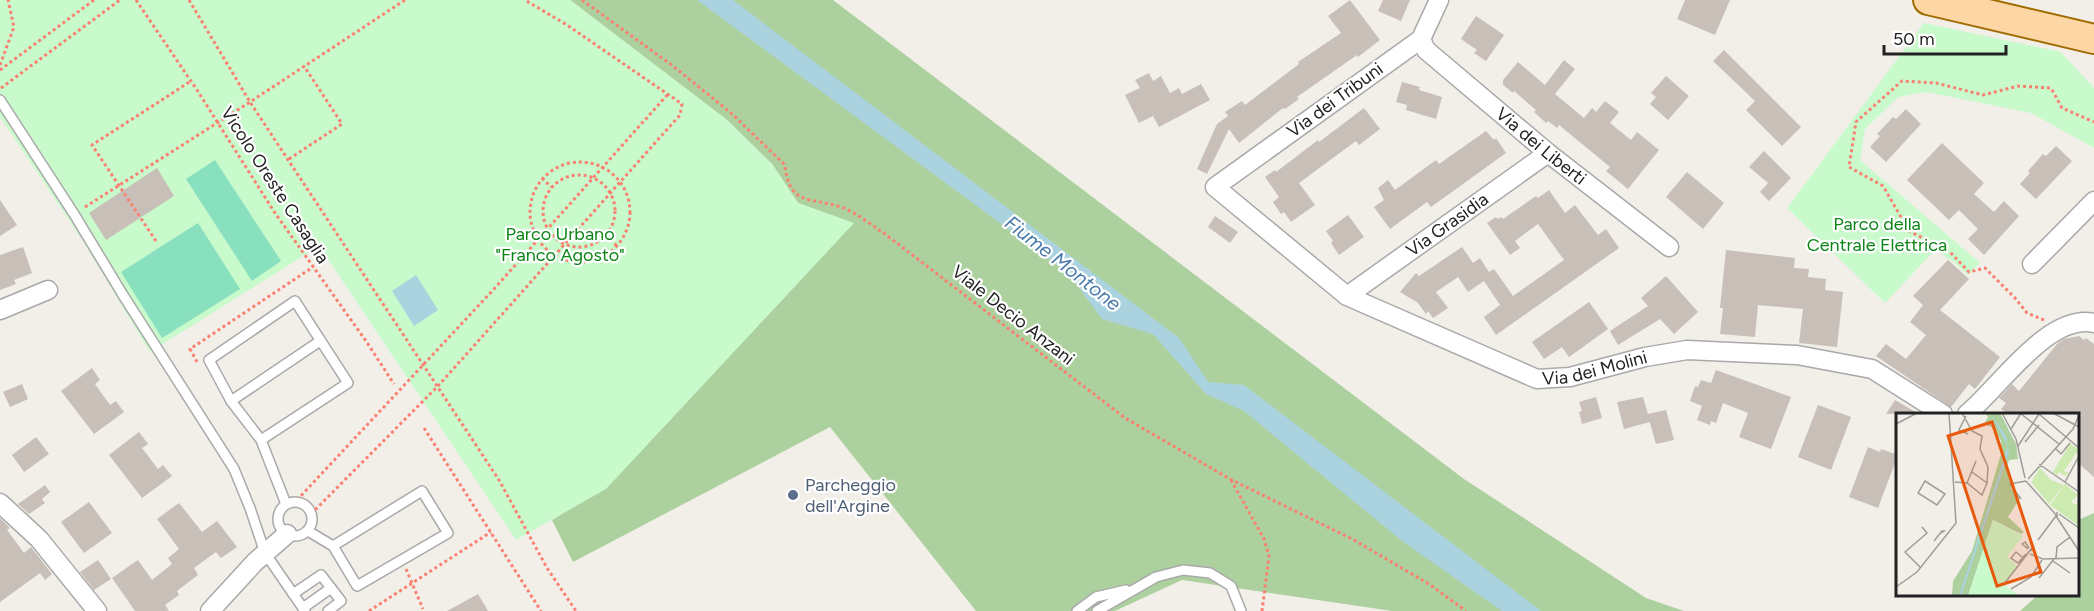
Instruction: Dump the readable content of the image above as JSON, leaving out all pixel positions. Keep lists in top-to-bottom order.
{
  "streets": {
    "street": [
      "Via dei Tribuni",
      "Via dei Liberti",
      "Via Grasidia",
      "Via dei Molini"
    ],
    "path": ["Vicolo Oreste Casaglia", "Viale Decio Anzani"]
  },
  "crossings": [
    ["Via dei Tribuni", "Via dei Liberti"],
    ["Via dei Tribuni", "Via dei Molini"],
    ["Via dei Liberti", "Via Grasidia"],
    ["Via Grasidia", "Via dei Molini"]
  ],
  "water": ["Fiume Montone"],
  "parks": ["Parco della Centrale Elettrica", "Parco Urbano \"Franco Agosto\""],
  "places": ["Parcheggio dell'Argine"],
  "scale_bar": "50 m"
}
